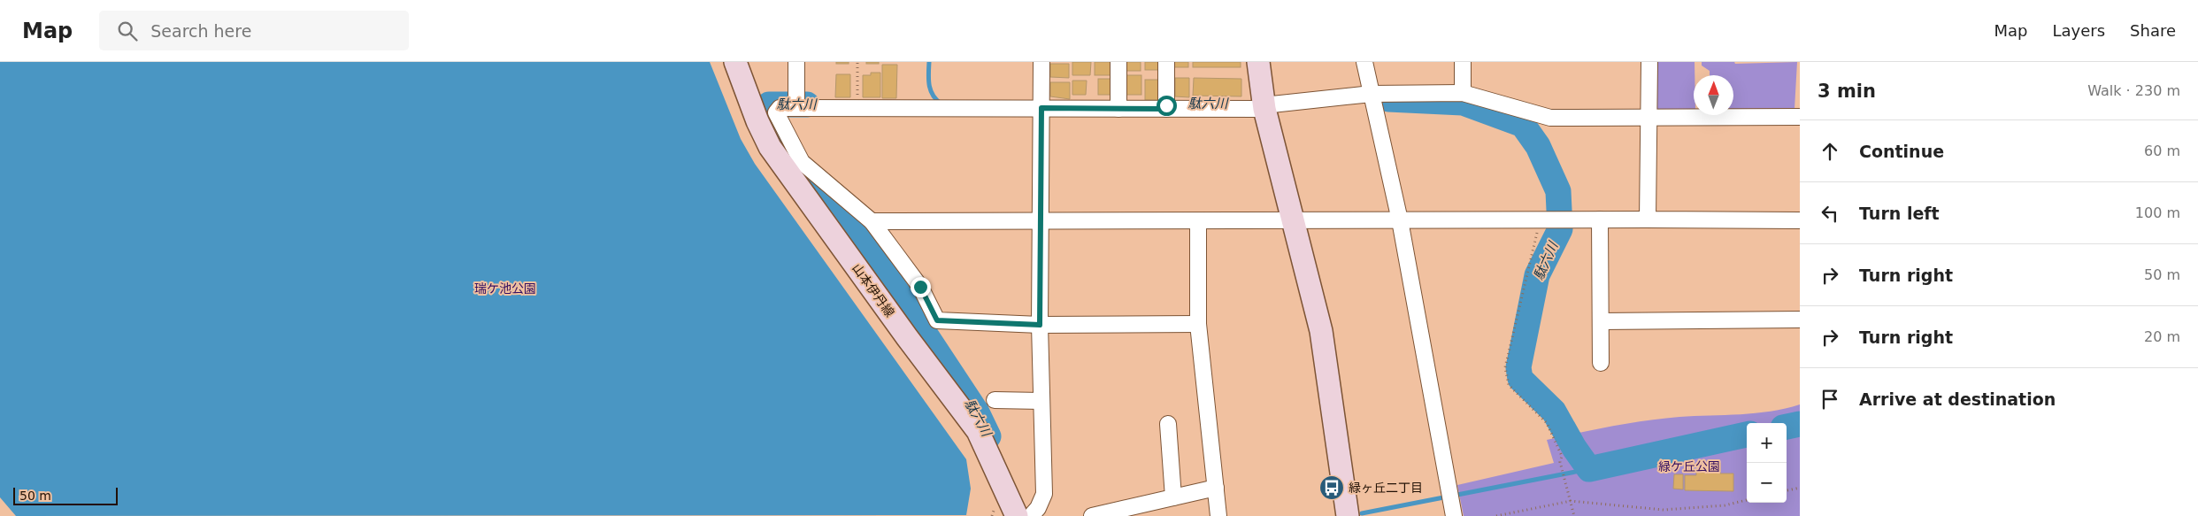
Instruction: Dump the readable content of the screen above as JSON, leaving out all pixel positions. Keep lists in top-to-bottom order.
{
  "streets": {
    "main road": ["山本伊丹線"]
  },
  "water": ["駄六川"],
  "parks": ["瑞ケ池公園", "緑ケ丘公園"],
  "places": {
    "bus stop": ["緑ヶ丘二丁目"]
  },
  "scale_bar": "50 m",
  "north": "top",
  "page": {
    "header": "Map",
    "search": "Search here",
    "nav": ["Map", "Layers", "Share"],
    "heading": ["3 min", "Walk · 230 m"],
    "list": [
      ["Continue", "60 m"],
      ["Turn left", "100 m"],
      ["Turn right", "50 m"],
      ["Turn right", "20 m"],
      "Arrive at destination"
    ],
    "map_buttons": ["+", "−"],
    "scale": "50 m"
  }
}
